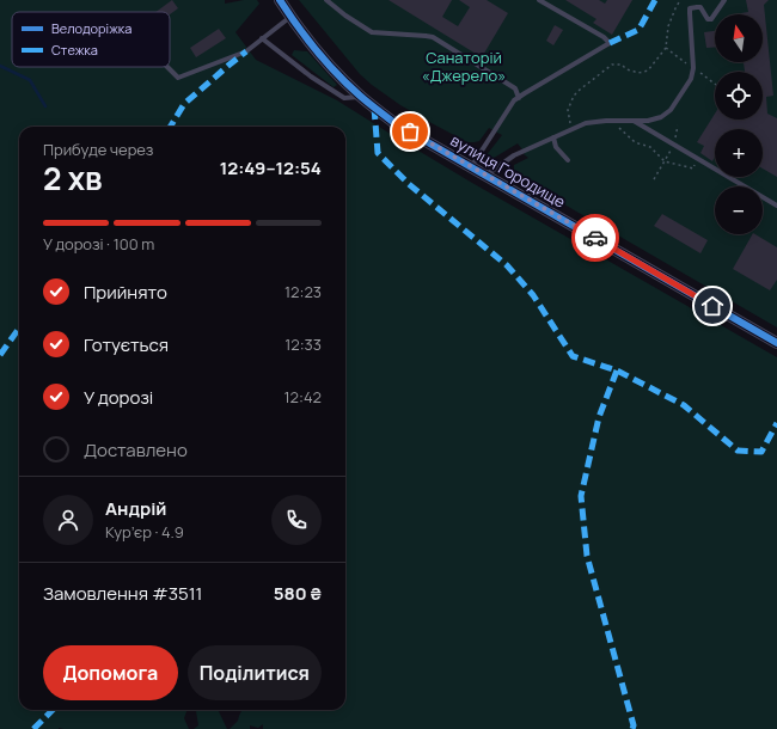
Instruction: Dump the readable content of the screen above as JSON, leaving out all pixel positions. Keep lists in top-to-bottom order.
{
  "streets": {
    "street": ["вулиця Городище"]
  },
  "parks": ["Санаторій «Джерело»"],
  "legend": ["Велодоріжка", "Стежка"],
  "north": "top",
  "page": {
    "map_buttons": ["+", "−"],
    "heading": ["2 хв", "Прибуде через", "12:49–12:54"],
    "panel": [
      "Андрій",
      "Кур’єр · 4.9",
      "Замовлення #3511",
      "580 ₴"
    ],
    "bar": "У дорозі · 100 m",
    "list": [
      ["Прийнято", "12:23"],
      ["Готується", "12:33"],
      ["У дорозі", "12:42"],
      "Доставлено"
    ],
    "buttons": ["Допомога", "Поділитися"]
  }
}
